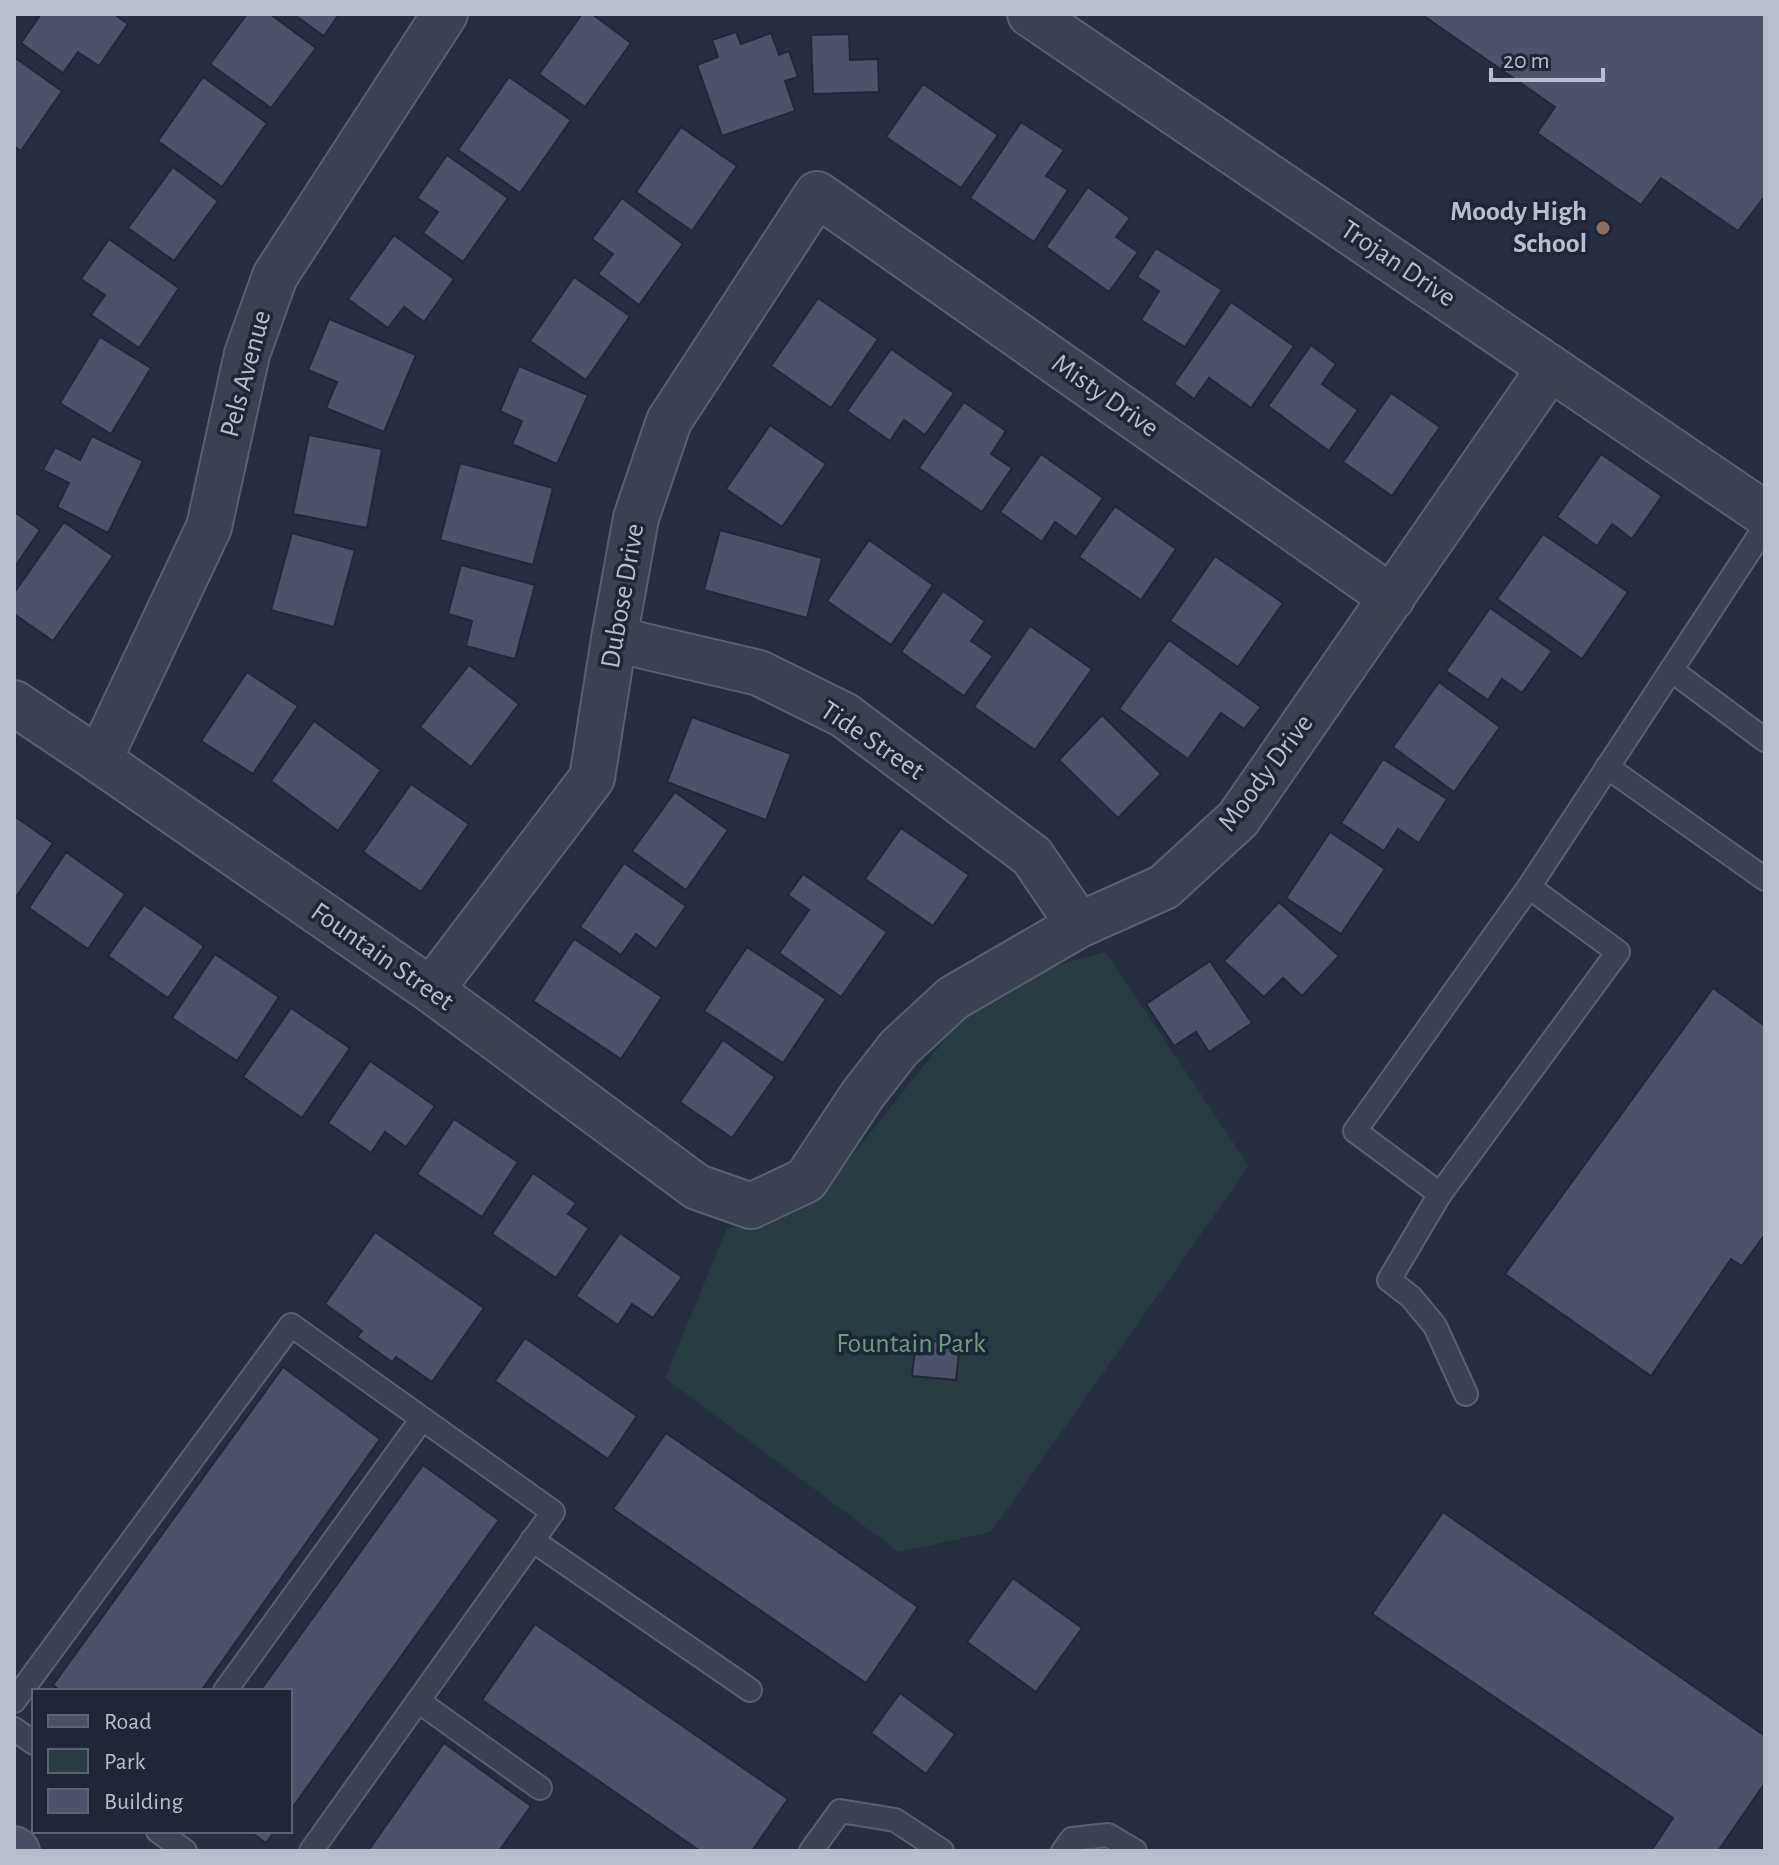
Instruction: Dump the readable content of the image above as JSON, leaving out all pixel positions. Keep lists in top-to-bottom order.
{
  "streets": {
    "street": [
      "Trojan Drive",
      "Pels Avenue",
      "Misty Drive",
      "Dubose Drive",
      "Tide Street",
      "Moody Drive",
      "Fountain Street"
    ]
  },
  "crossings": [
    ["Trojan Drive", "Moody Drive"],
    ["Pels Avenue", "Fountain Street"],
    ["Misty Drive", "Dubose Drive"],
    ["Misty Drive", "Moody Drive"],
    ["Dubose Drive", "Tide Street"],
    ["Dubose Drive", "Fountain Street"],
    ["Tide Street", "Moody Drive"],
    ["Moody Drive", "Fountain Street"]
  ],
  "parks": ["Fountain Park"],
  "places": ["Moody High School"],
  "legend": ["Road", "Park", "Building"],
  "scale_bar": "20 m"
}
